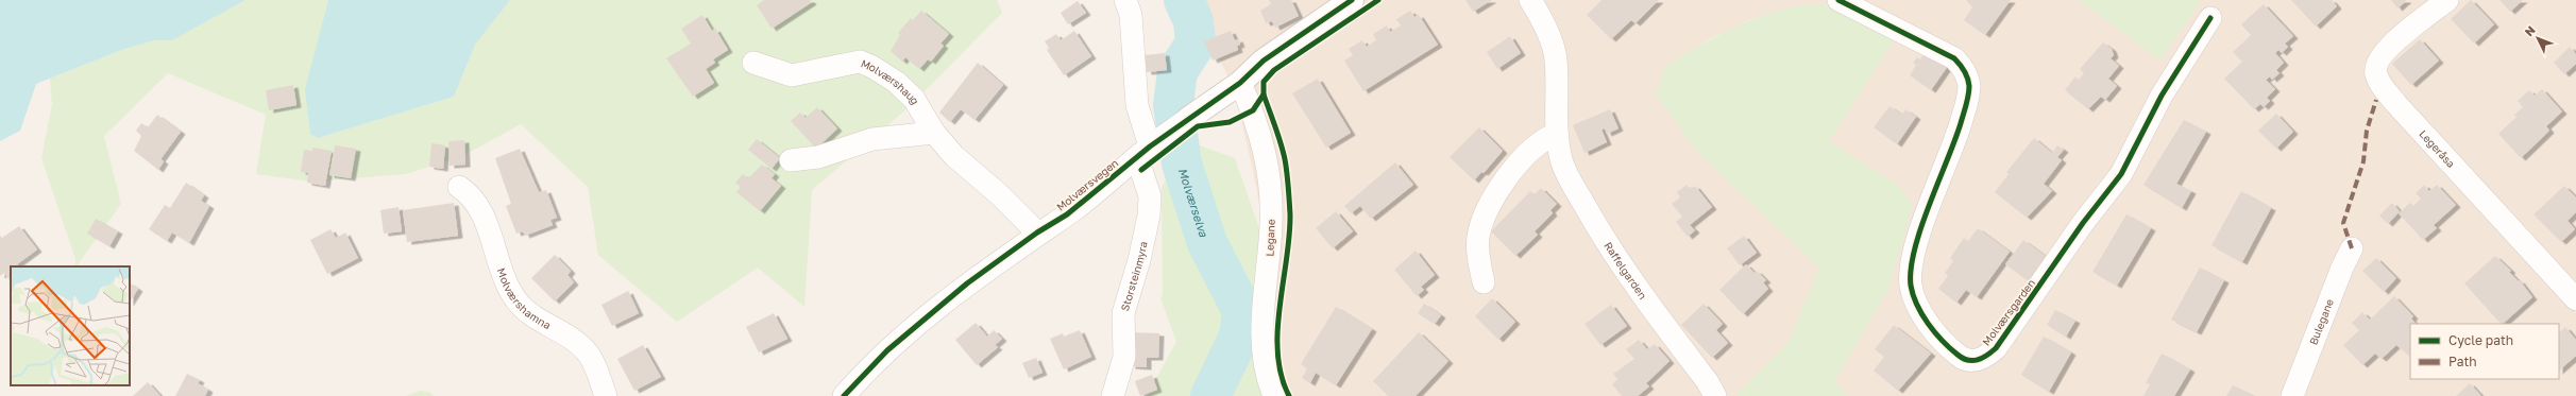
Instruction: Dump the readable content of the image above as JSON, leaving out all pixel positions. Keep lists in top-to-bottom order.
{
  "streets": {
    "street": [
      "Molværshaug",
      "Legeråsa",
      "Molværsvegen",
      "Legane",
      "Raffelgarden",
      "Storsteinmyra",
      "Molværshamna",
      "Molværsgarden",
      "Bulegane"
    ]
  },
  "crossings": [
    ["Molværshaug", "Molværsvegen"],
    ["Molværsvegen", "Legane"],
    ["Molværsvegen", "Storsteinmyra"]
  ],
  "water": ["Molværselva"],
  "legend": ["Cycle path", "Path"],
  "north": "top left"
}
